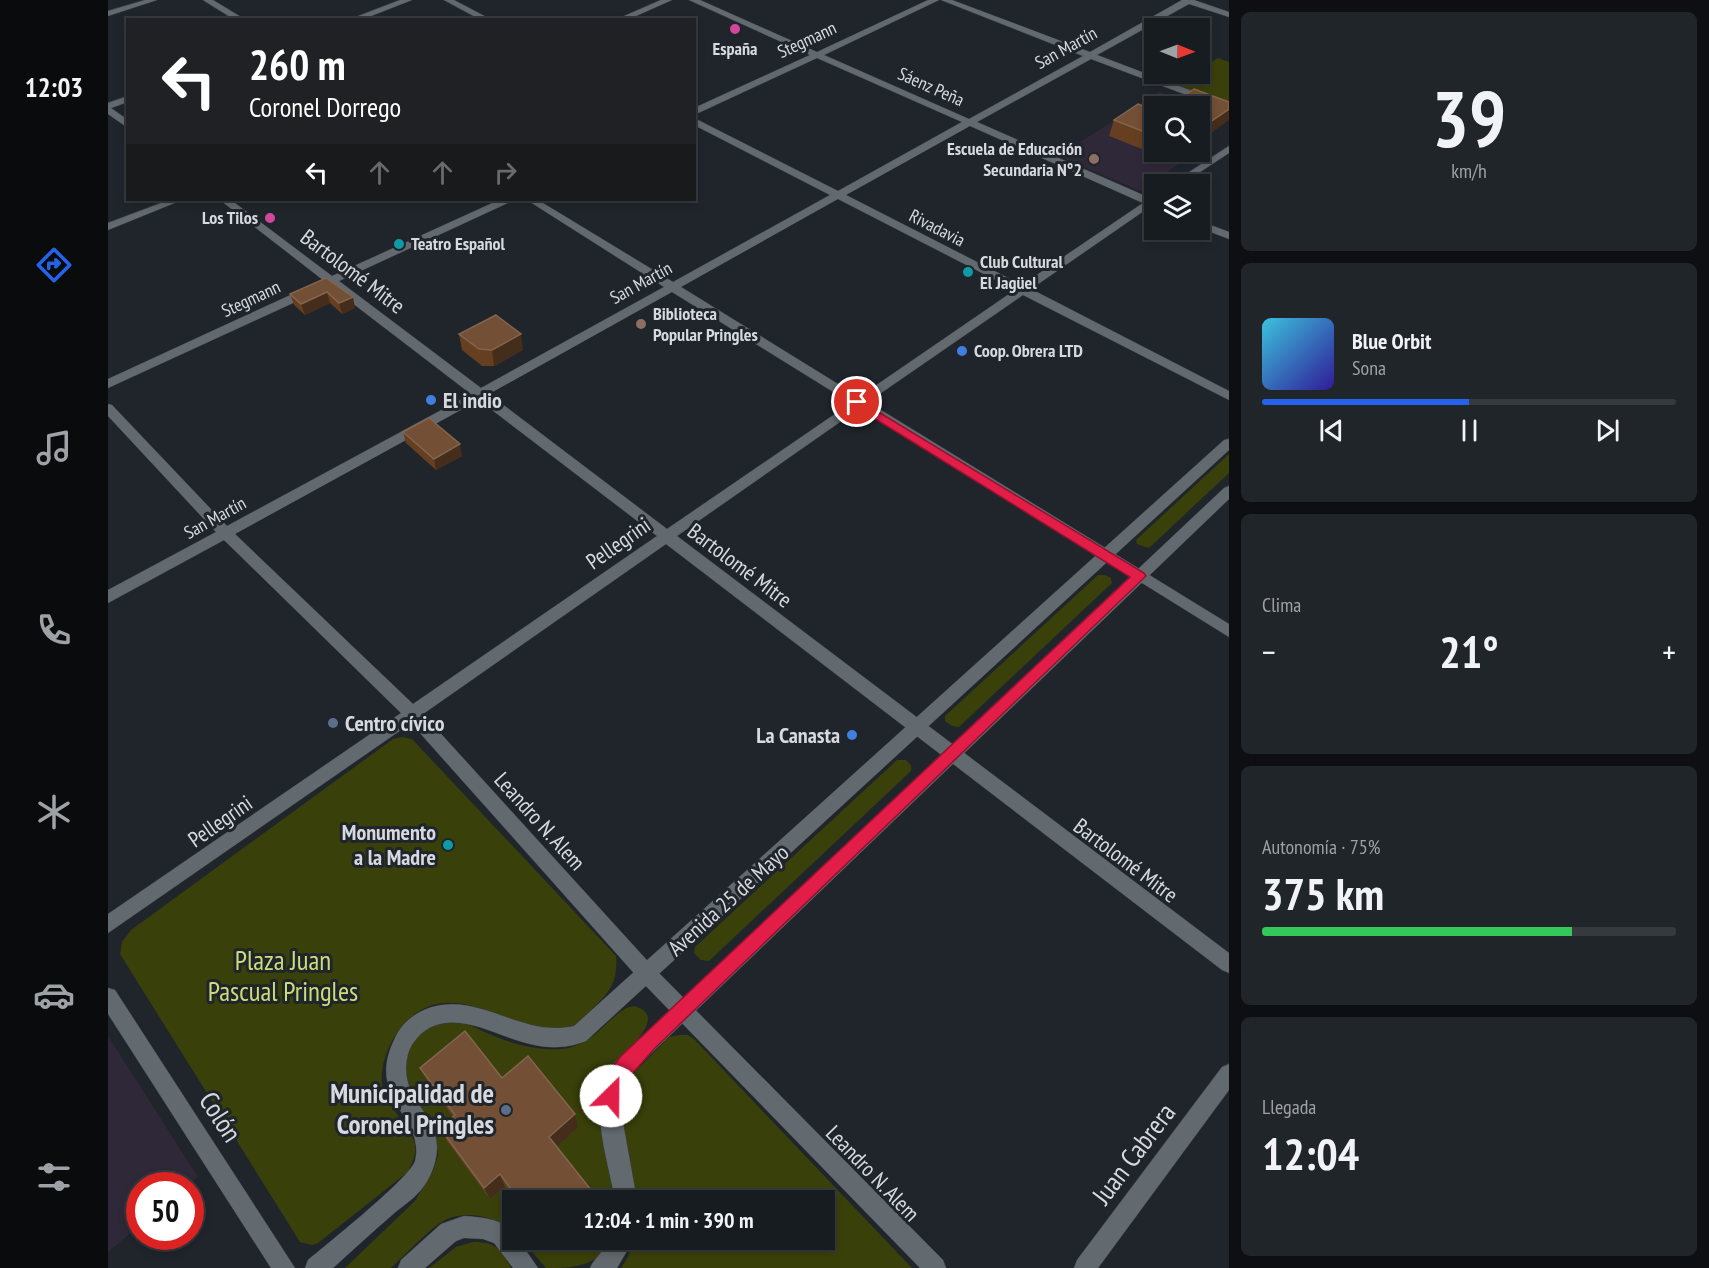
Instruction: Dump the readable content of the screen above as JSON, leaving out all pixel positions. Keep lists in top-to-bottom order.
{
  "streets": {
    "street": [
      "Stegmann",
      "San Martín",
      "Sáenz Peña",
      "Rivadavia",
      "Bartolomé Mitre",
      "Pellegrini",
      "Leandro N. Alem",
      "Avenida 25 de Mayo",
      "Colón",
      "Juan Cabrera"
    ]
  },
  "crossings": [
    ["Stegmann", "Sáenz Peña"],
    ["Stegmann", "Bartolomé Mitre"],
    ["San Martín", "Sáenz Peña"],
    ["San Martín", "Rivadavia"],
    ["San Martín", "Bartolomé Mitre"],
    ["San Martín", "Leandro N. Alem"],
    ["Rivadavia", "Pellegrini"],
    ["Bartolomé Mitre", "Pellegrini"],
    ["Bartolomé Mitre", "Avenida 25 de Mayo"],
    ["Pellegrini", "Leandro N. Alem"],
    ["Leandro N. Alem", "Avenida 25 de Mayo"]
  ],
  "parks": ["Plaza Juan Pascual Pringles"],
  "places": [
    "España",
    "Escuela de Educación Secundaria N°2",
    "Los Tilos",
    "Teatro Español",
    "Club Cultural El Jagüel",
    "Biblioteca Popular Pringles",
    "Coop. Obrera LTD",
    "El indio",
    "Centro cívico",
    "La Canasta",
    "Monumento a la Madre",
    "Municipalidad de Coronel Pringles"
  ],
  "north": "right",
  "page": {
    "tabs": "12:03",
    "tile": [
      ["39", "km/h"],
      "Clima",
      ["Autonomía · 75%", "375 km"],
      ["Llegada", "12:04"]
    ],
    "turn": ["260 m", "Coronel Dorrego"],
    "song": ["Blue Orbit", "Sona"],
    "heat": ["−", "21°", "+"],
    "limit": "50",
    "trip": "12:04 · 1 min · 390 m"
  }
}
